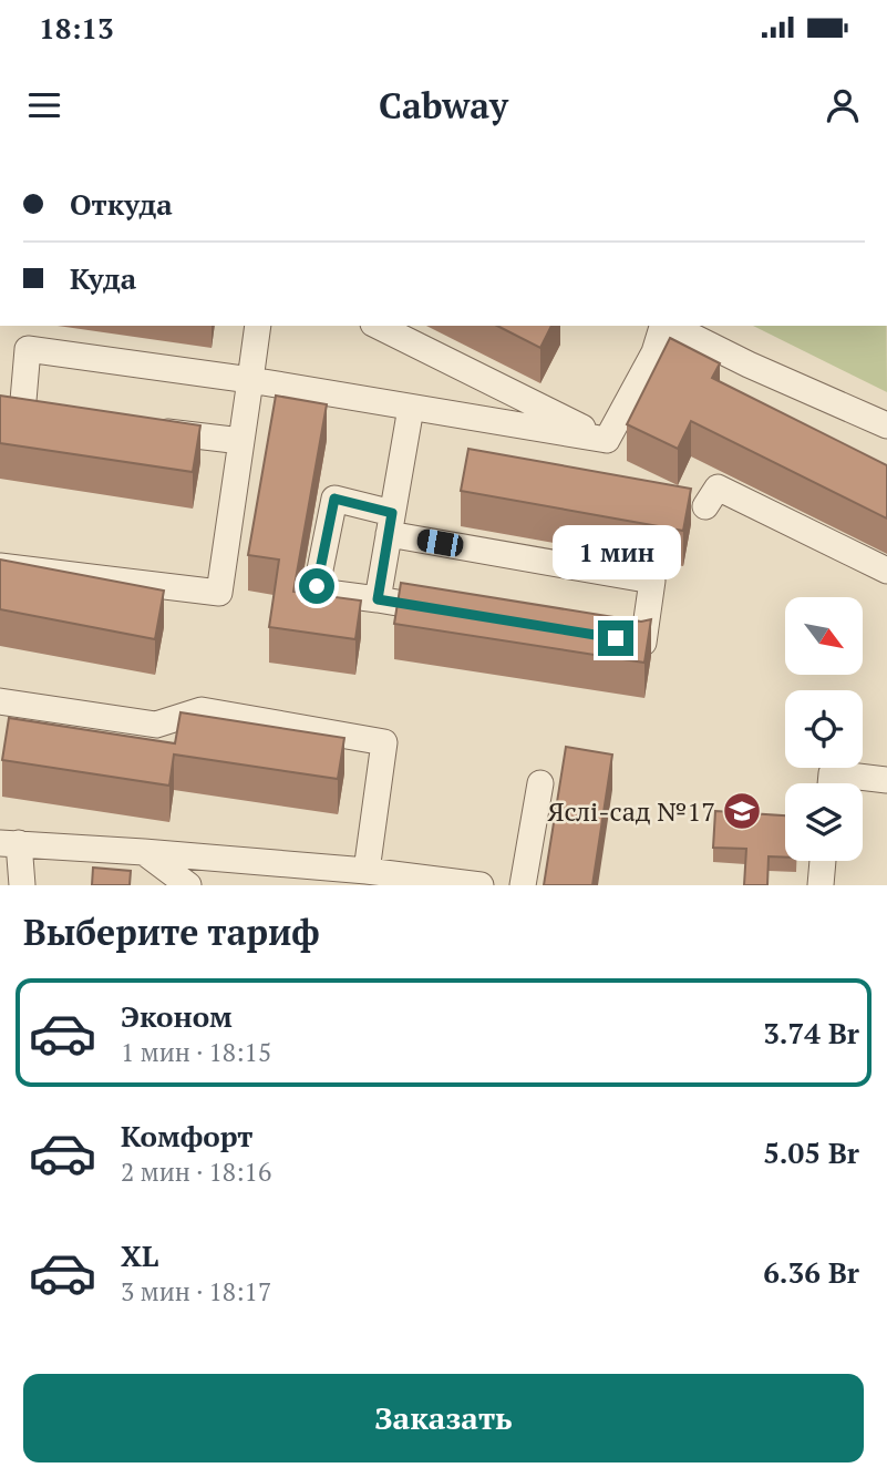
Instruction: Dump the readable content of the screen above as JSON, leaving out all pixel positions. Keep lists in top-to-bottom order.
{
  "places": {
    "school or university": ["Яслі-сад №17"]
  },
  "north": "bottom right",
  "page": {
    "status": "18:13",
    "header": "Cabway",
    "banner": ["Откуда", "Куда"],
    "bubble": "1 мин",
    "heading": "Выберите тариф",
    "list": [
      {
        "name": "Эконом",
        "note": "1 мин · 18:15",
        "value": "3.74 Br"
      },
      {
        "name": "Комфорт",
        "note": "2 мин · 18:16",
        "value": "5.05 Br"
      },
      {
        "name": "XL",
        "note": "3 мин · 18:17",
        "value": "6.36 Br"
      }
    ],
    "buttons": "Заказать"
  }
}
